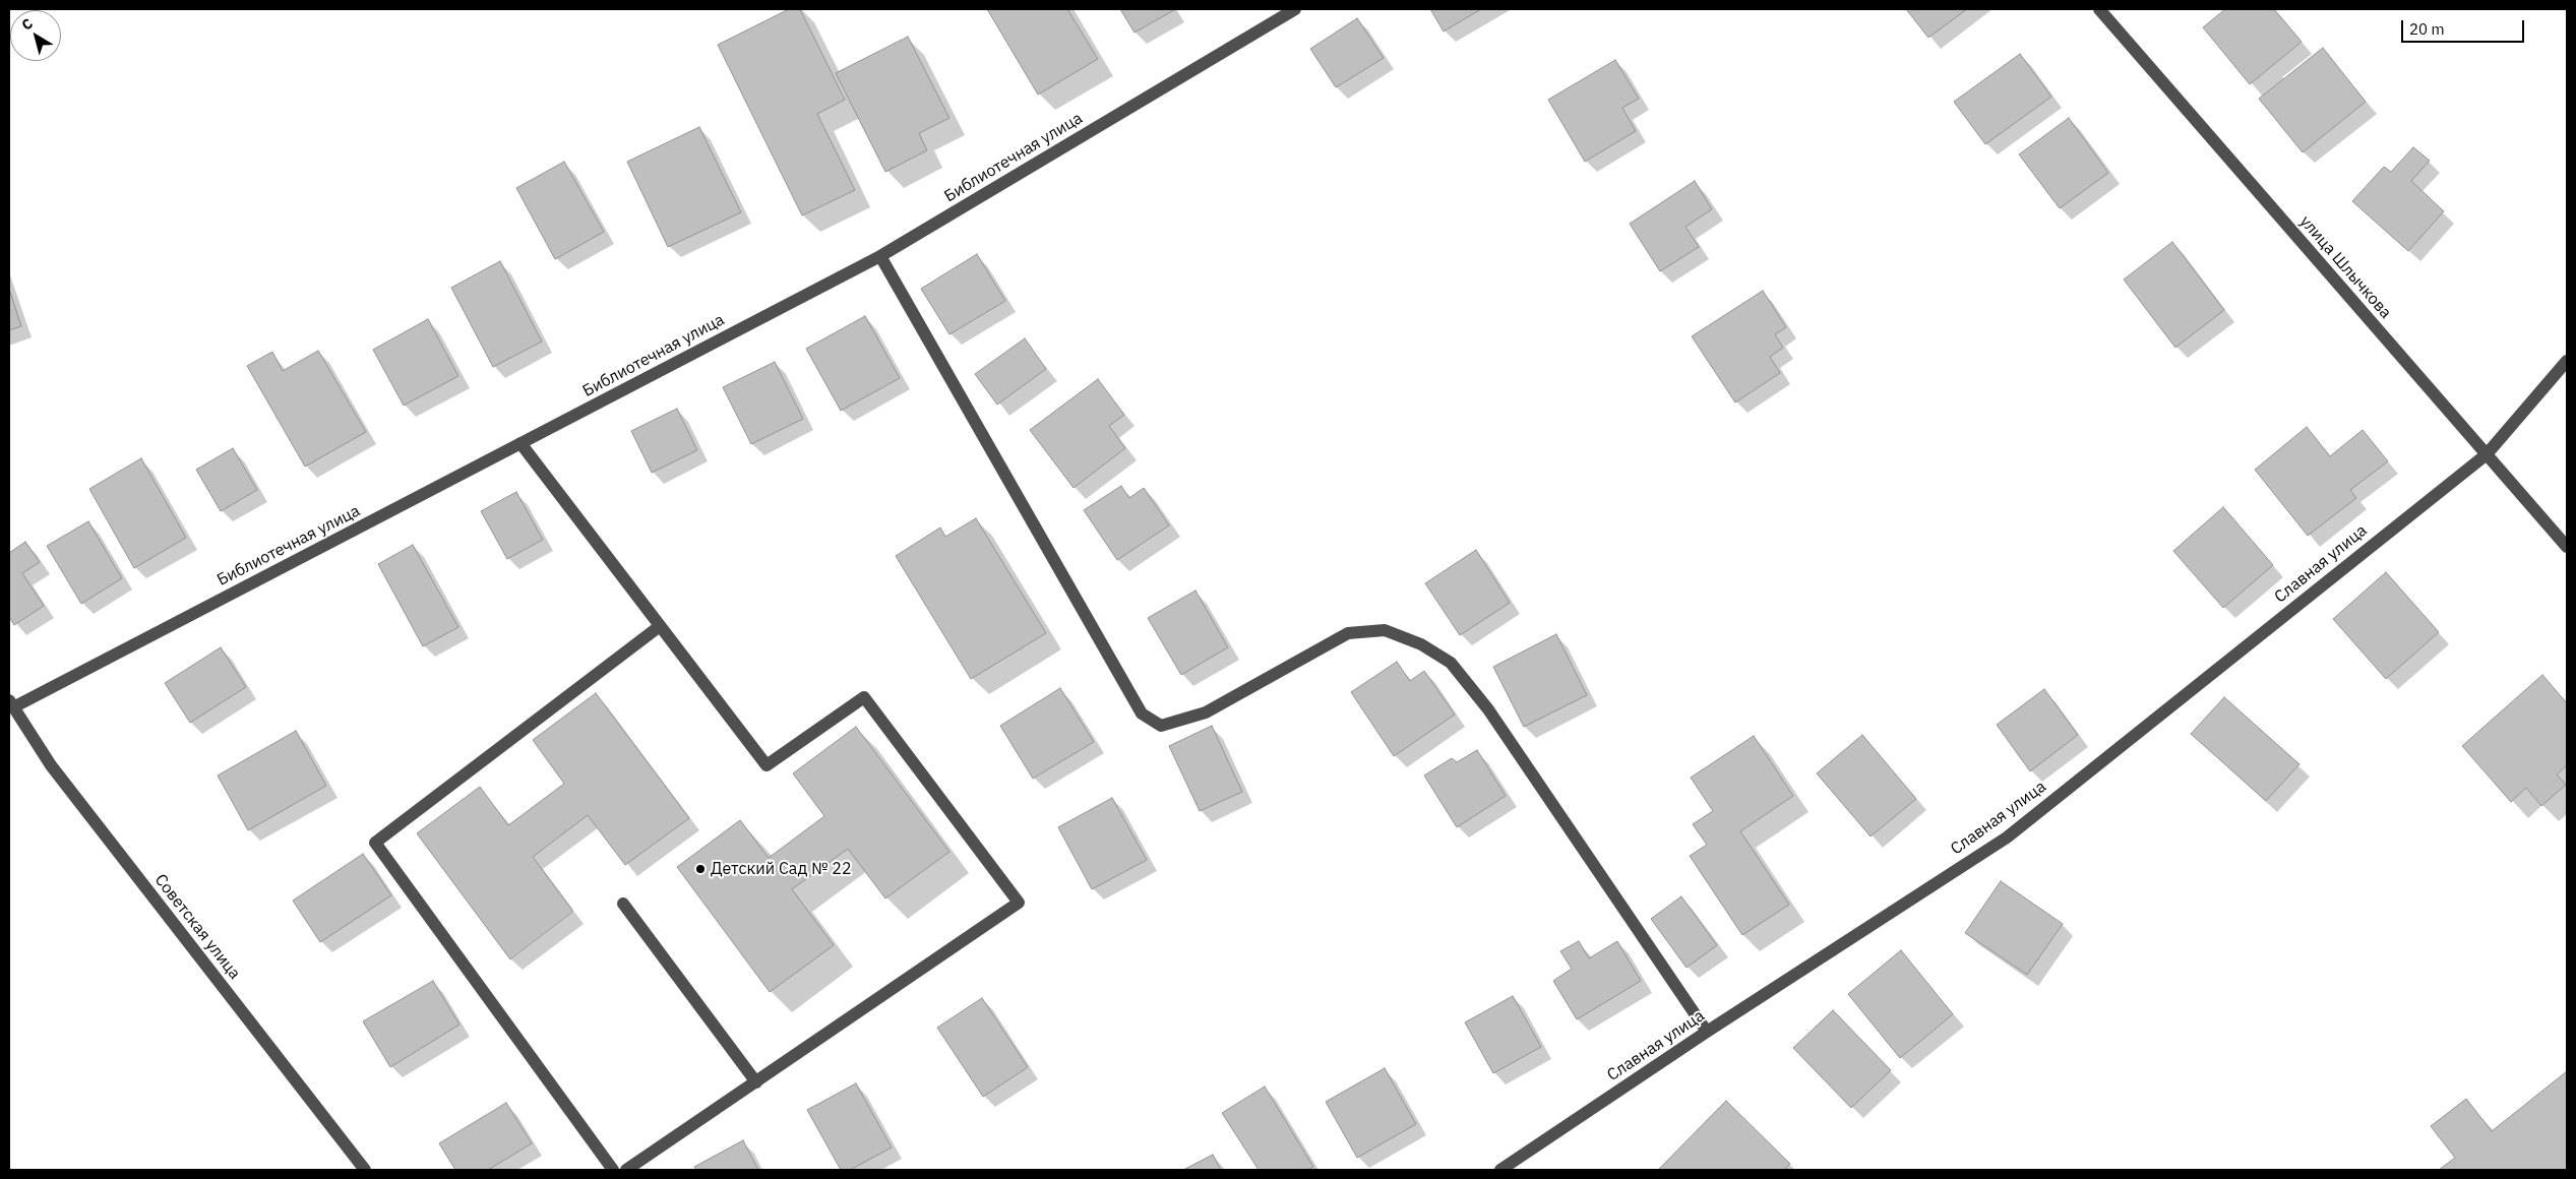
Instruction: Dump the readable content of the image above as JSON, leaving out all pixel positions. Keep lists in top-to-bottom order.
{
  "streets": {
    "street": [
      "Библиотечная улица",
      "улица Шлычкова",
      "Славная улица",
      "Советская улица"
    ]
  },
  "crossings": [
    ["Библиотечная улица", "Советская улица"],
    ["улица Шлычкова", "Славная улица"]
  ],
  "places": ["Детский Сад № 22"],
  "scale_bar": "20 m",
  "north": "top left"
}
